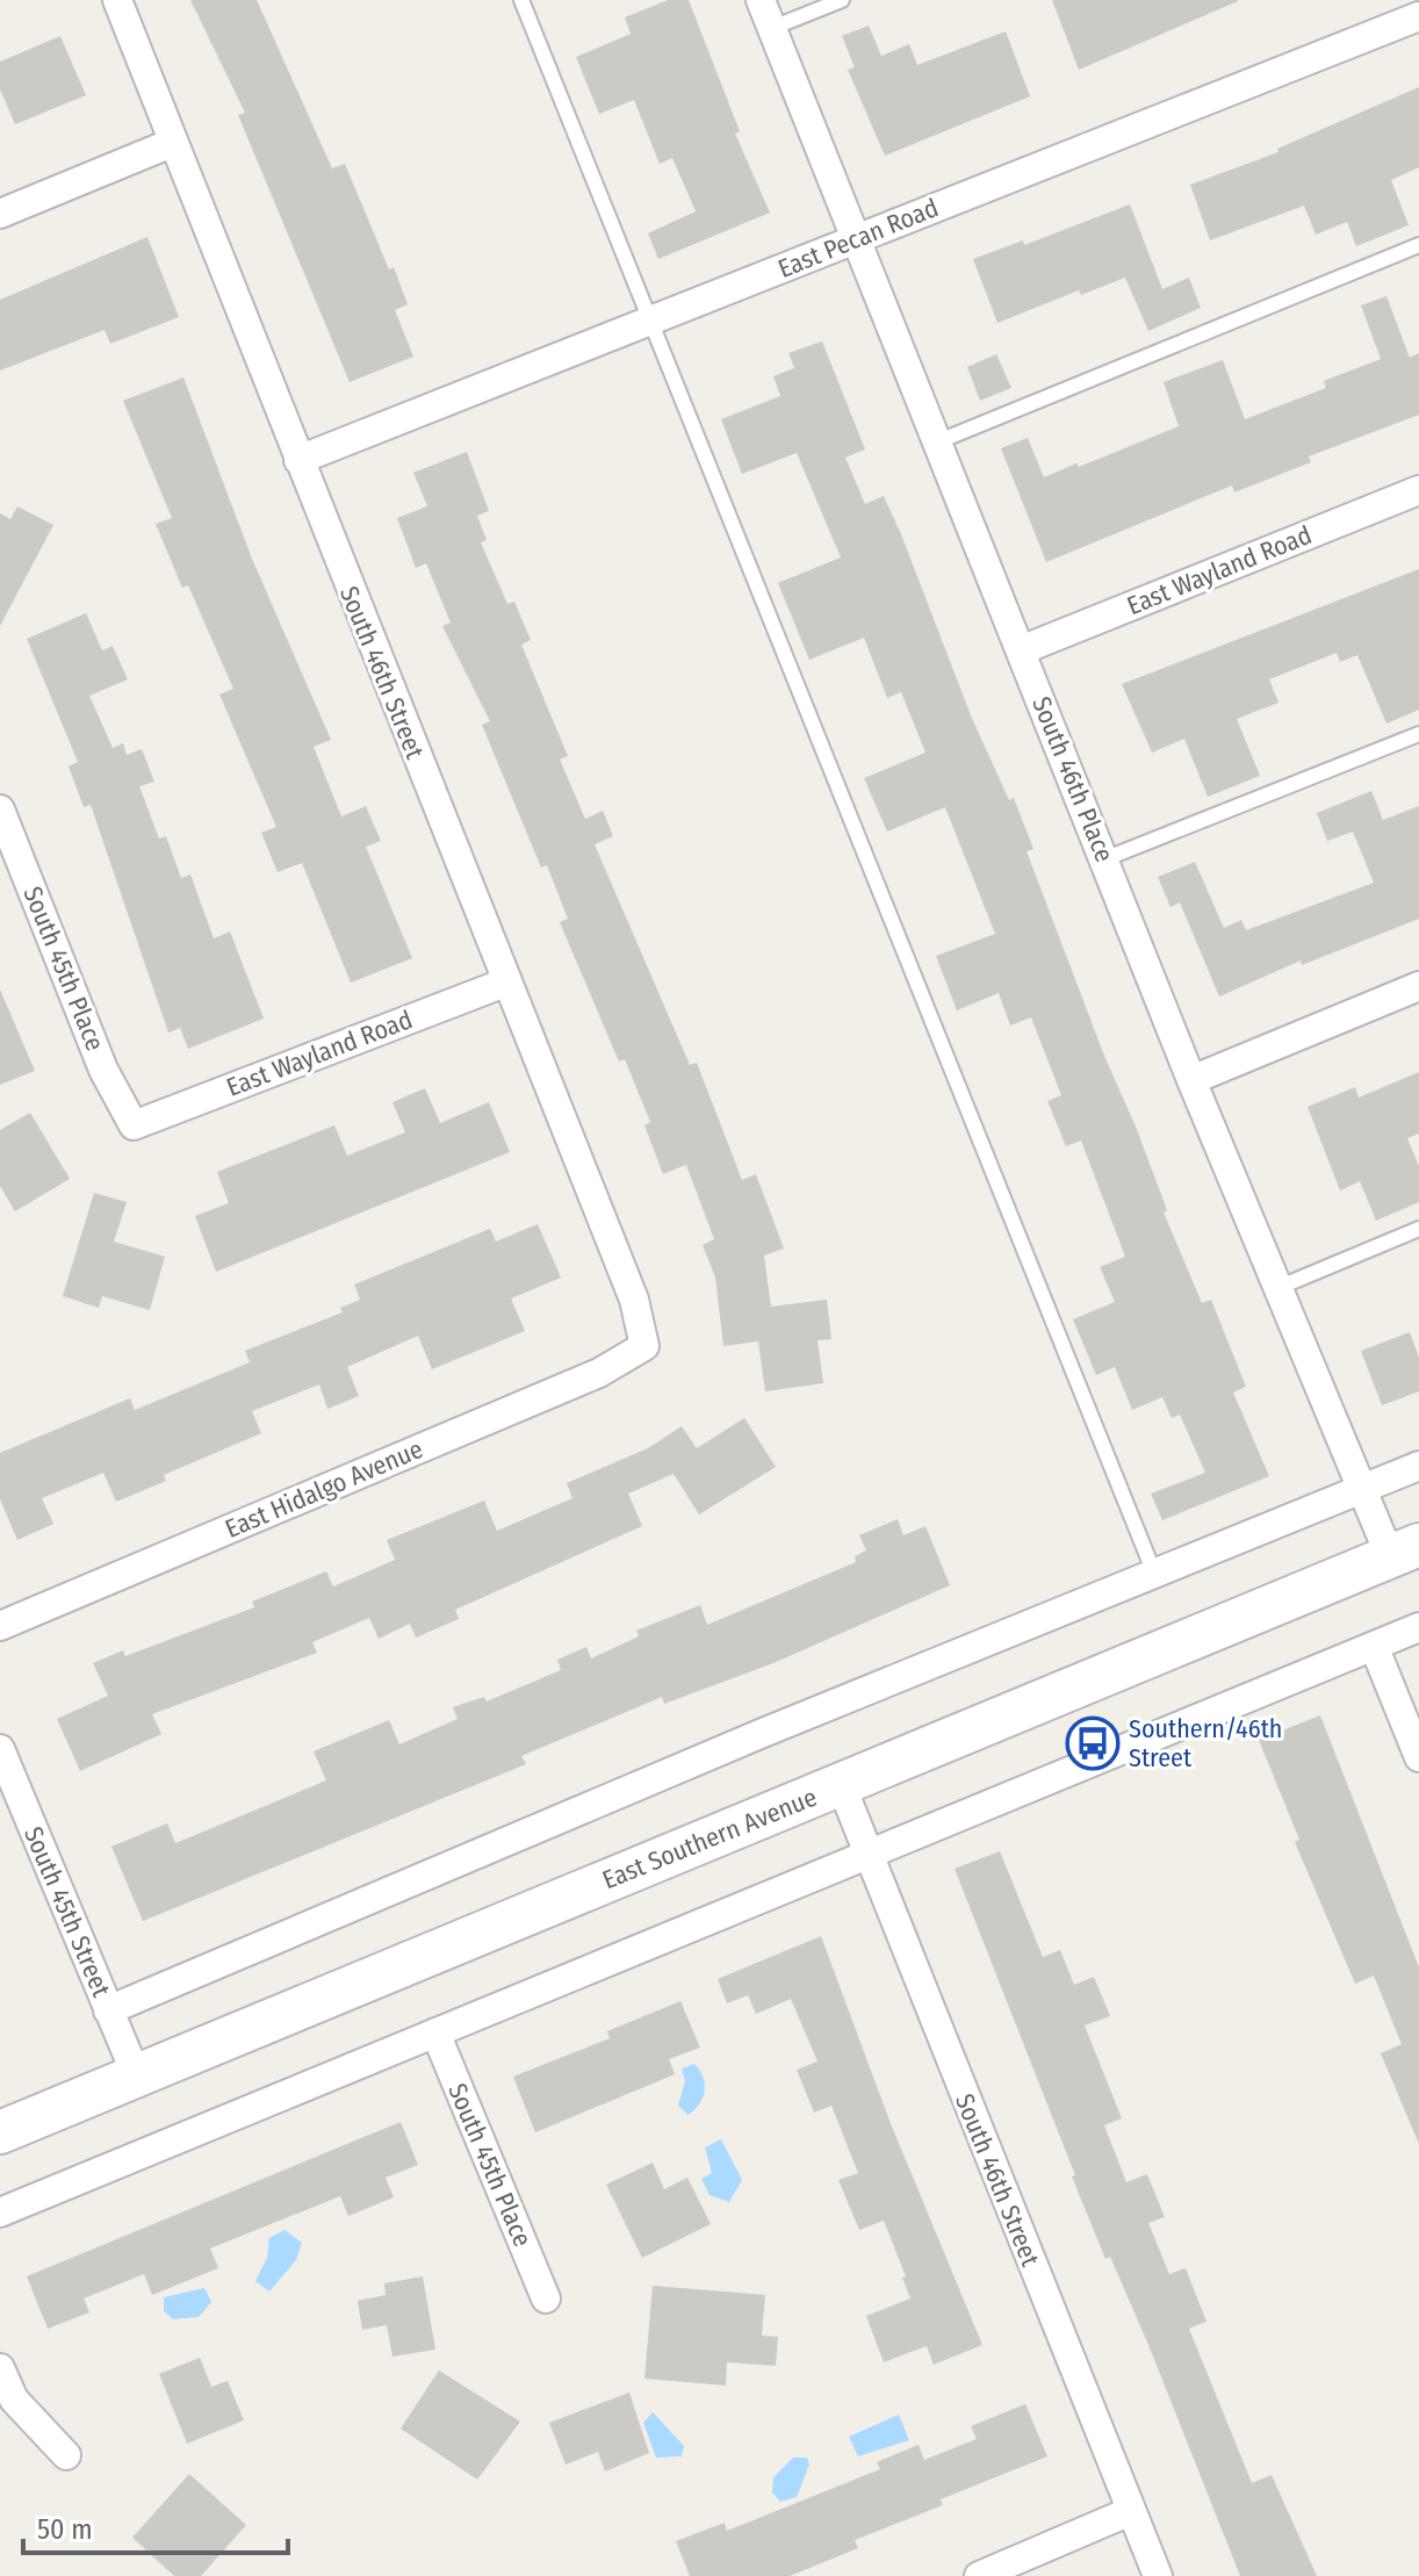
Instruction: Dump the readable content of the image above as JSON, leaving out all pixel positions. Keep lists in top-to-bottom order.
{
  "streets": {
    "main road": ["East Southern Avenue"],
    "street": [
      "East Pecan Road",
      "East Wayland Road",
      "South 46th Street",
      "South 46th Place",
      "South 45th Place",
      "East Hidalgo Avenue",
      "South 45th Street"
    ]
  },
  "crossings": [
    ["East Pecan Road", "South 46th Street"],
    ["East Pecan Road", "South 46th Place"],
    ["East Wayland Road", "South 46th Street"],
    ["East Wayland Road", "South 46th Place"],
    ["East Wayland Road", "South 45th Place"],
    ["South 46th Street", "East Hidalgo Avenue"],
    ["South 46th Street", "East Southern Avenue"],
    ["South 46th Place", "East Southern Avenue"],
    ["East Southern Avenue", "South 45th Street"]
  ],
  "places": {
    "bus stop": ["Southern/46th Street"]
  },
  "scale_bar": "50 m"
}
